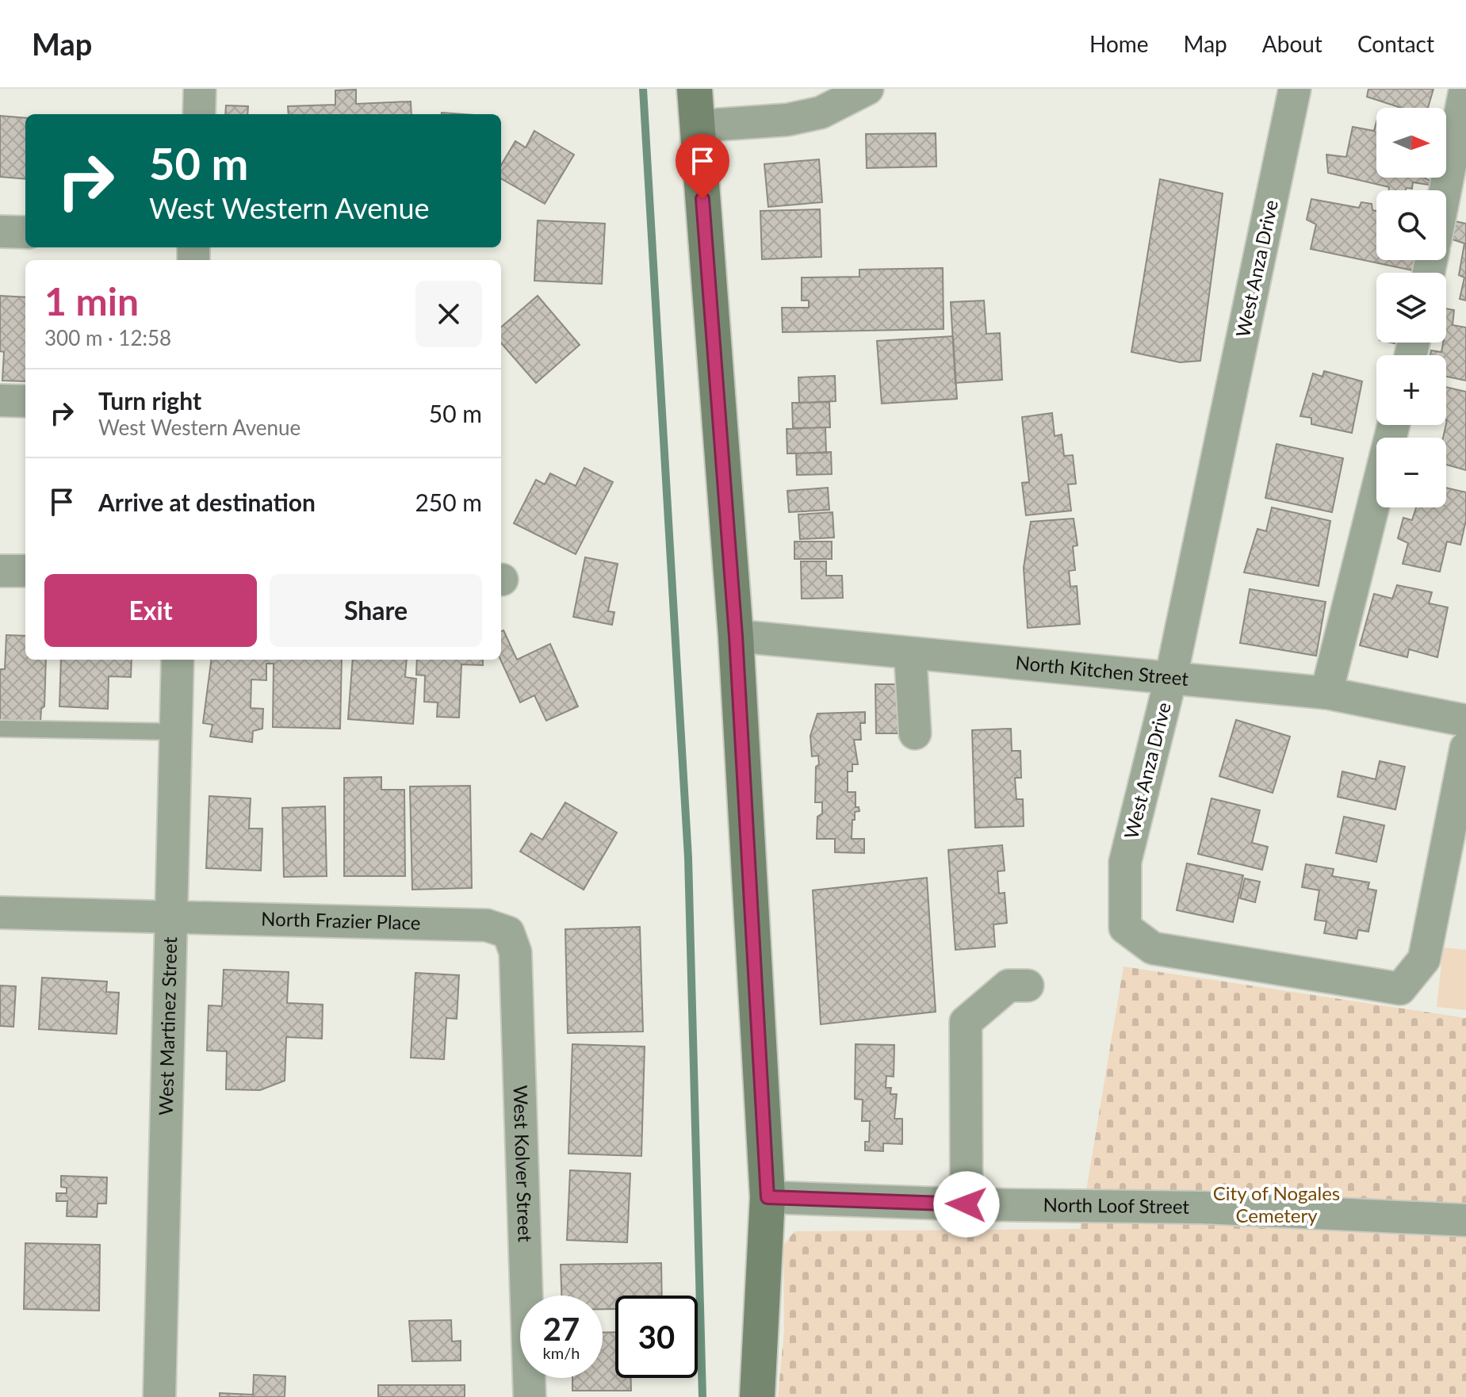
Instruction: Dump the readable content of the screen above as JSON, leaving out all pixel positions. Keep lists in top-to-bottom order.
{
  "streets": {
    "street": [
      "West Anza Drive",
      "North Kitchen Street",
      "North Frazier Place",
      "West Martinez Street",
      "West Kolver Street",
      "North Loof Street"
    ]
  },
  "crossings": [
    ["West Anza Drive", "North Kitchen Street"],
    ["North Frazier Place", "West Martinez Street"],
    ["North Frazier Place", "West Kolver Street"]
  ],
  "parks": ["City of Nogales Cemetery"],
  "north": "right",
  "page": {
    "header": "Map",
    "nav": [
      "Home",
      "Map",
      "About",
      "Contact"
    ],
    "map_buttons": ["+", "−"],
    "turn": ["50 m", "West Western Avenue"],
    "heading": ["1 min", "300 m · 12:58"],
    "list": [
      {
        "name": "Turn right",
        "note": "West Western Avenue",
        "value": "50 m"
      },
      {
        "name": "Arrive at destination",
        "value": "250 m"
      }
    ],
    "buttons": ["Exit", "Share"],
    "speed": "27 km/h",
    "limit": "30"
  }
}
